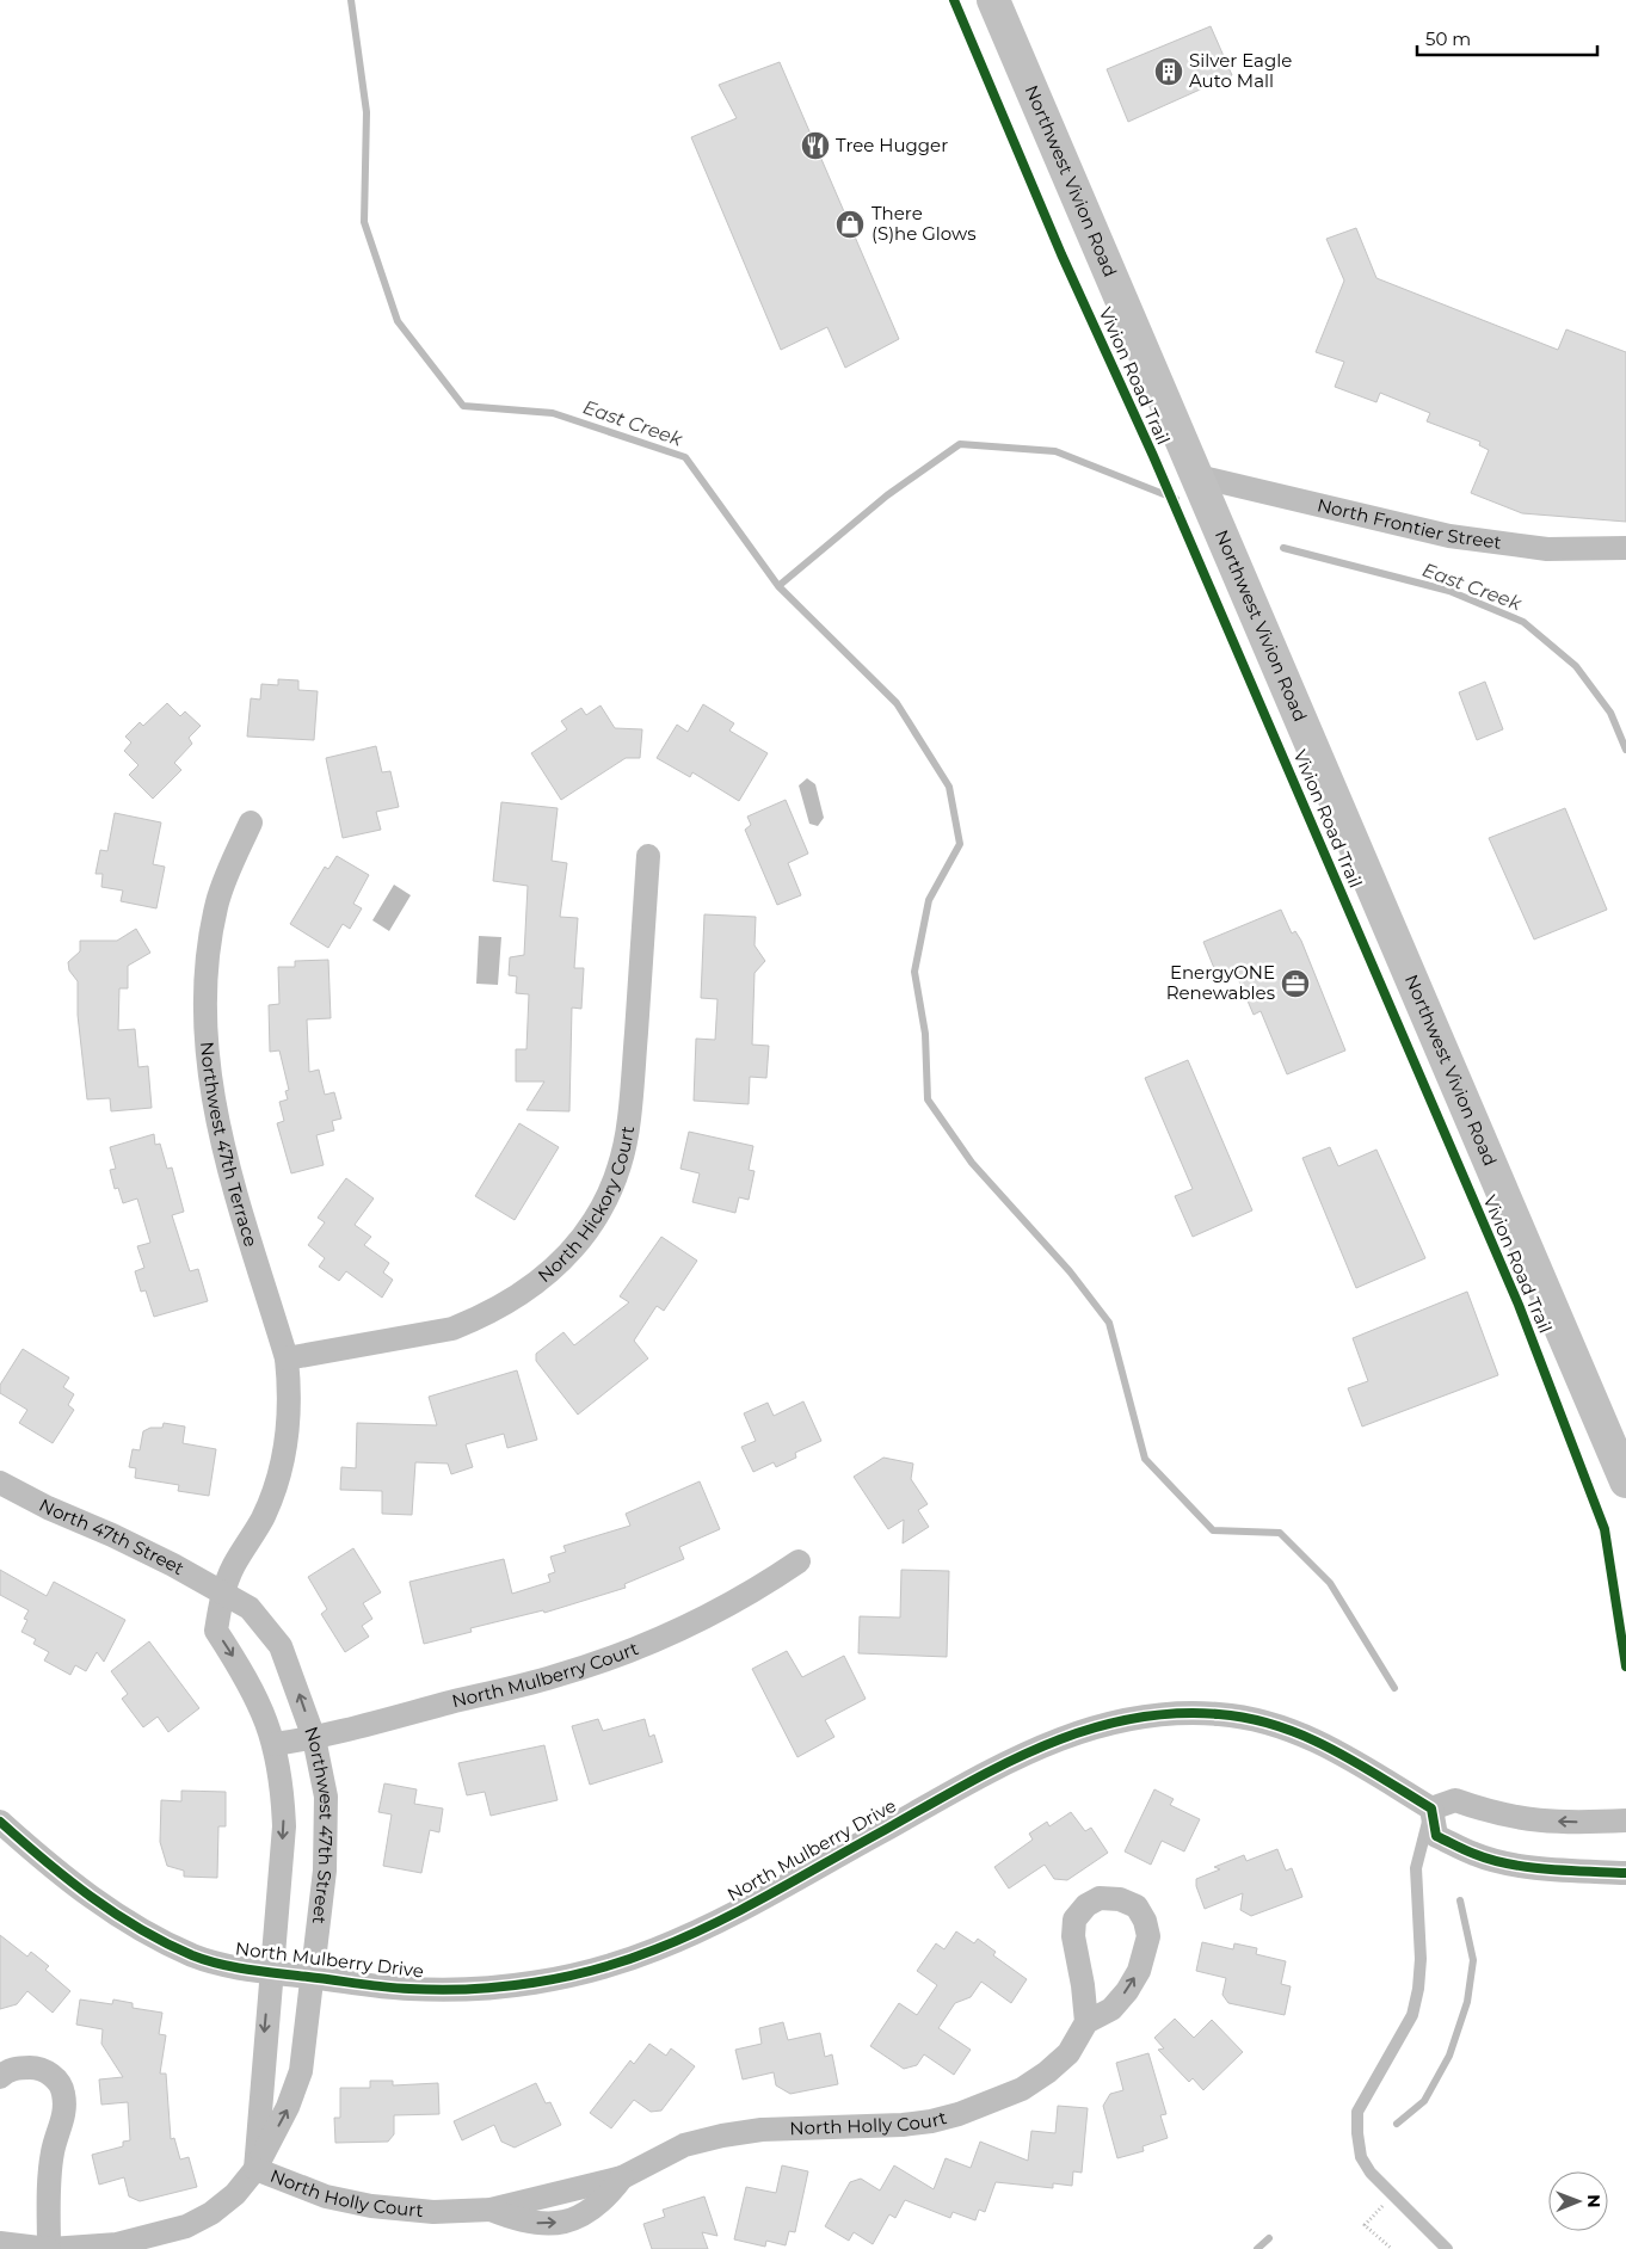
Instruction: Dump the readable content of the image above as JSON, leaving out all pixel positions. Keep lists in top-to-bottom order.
{
  "streets": {
    "main road": ["Northwest Vivion Road"],
    "street": [
      "North Frontier Street",
      "Northwest 47th Terrace",
      "North Hickory Court",
      "North 47th Street",
      "North Mulberry Court",
      "Northwest 47th Street",
      "North Mulberry Drive",
      "North Holly Court"
    ],
    "cycle path": ["Vivion Road Trail"]
  },
  "crossings": [
    ["Northwest Vivion Road", "North Frontier Street"],
    ["Northwest 47th Terrace", "North Hickory Court"],
    ["Northwest 47th Terrace", "Northwest 47th Street"],
    ["North 47th Street", "Northwest 47th Street"],
    ["North Mulberry Court", "Northwest 47th Street"],
    ["Northwest 47th Street", "North Mulberry Drive"],
    ["Northwest 47th Street", "North Holly Court"]
  ],
  "water": ["East Creek"],
  "places": {
    "building": ["Silver Eagle Auto Mall"],
    "restaurant": ["Tree Hugger"],
    "shop": ["There (S)he Glows"],
    "office": ["EnergyONE Renewables"]
  },
  "scale_bar": "50 m",
  "north": "right"
}
